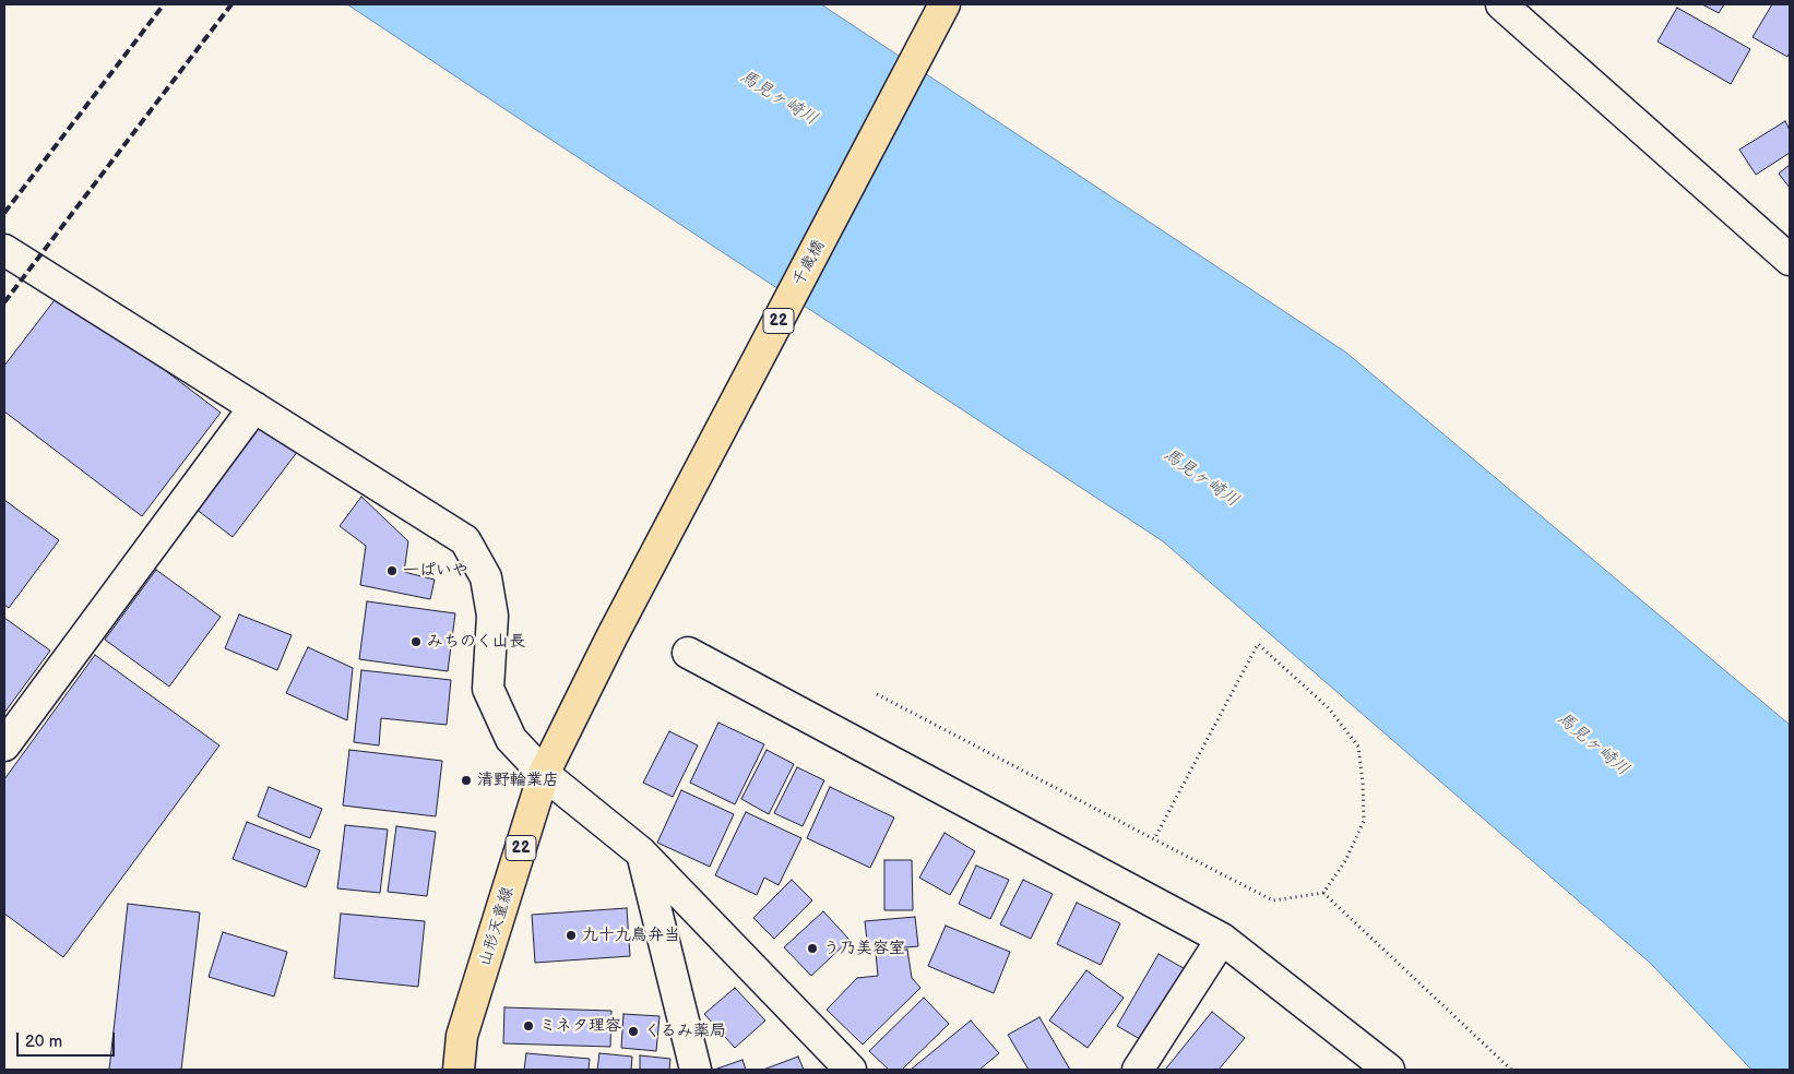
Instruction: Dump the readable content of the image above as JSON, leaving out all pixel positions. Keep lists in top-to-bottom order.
{
  "streets": {
    "main road": ["千歳橋", "22", "山形天童線"]
  },
  "crossings": [
    ["千歳橋", "山形天童線"]
  ],
  "water": ["馬見ヶ崎川"],
  "places": [
    "一ぱいや",
    "みちのく山長",
    "清野輪業店",
    "九十九鳥弁当",
    "う乃美容室",
    "ミネタ理容",
    "くるみ薬局"
  ],
  "scale_bar": "20 m"
}
